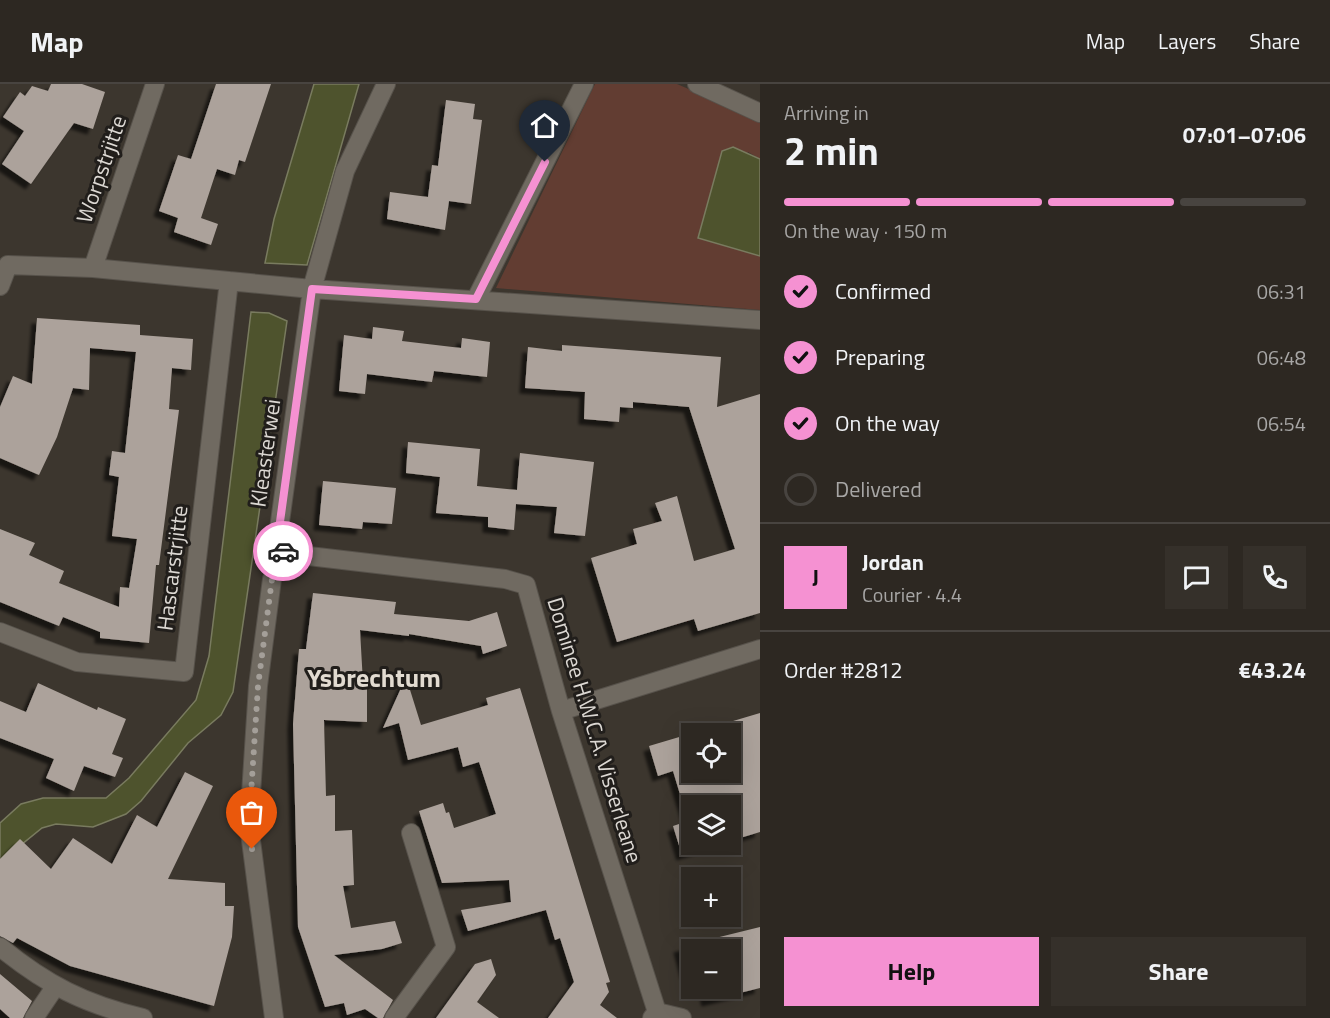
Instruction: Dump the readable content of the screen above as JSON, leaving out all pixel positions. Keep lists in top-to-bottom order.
{
  "streets": {
    "street": [
      "Worpstrjitte",
      "Kleasterwei",
      "Hascarstrjitte",
      "Dominee H.W.C.A. Visserleane"
    ]
  },
  "crossings": [
    ["Kleasterwei", "Dominee H.W.C.A. Visserleane"]
  ],
  "districts": ["Ysbrechtum"],
  "page": {
    "header": "Map",
    "nav": ["Map", "Layers", "Share"],
    "heading": ["2 min", "Arriving in", "07:01–07:06"],
    "panel": [
      "Jordan",
      "Courier · 4.4",
      "Order #2812",
      "€43.24"
    ],
    "bar": "On the way · 150 m",
    "list": [
      ["Confirmed", "06:31"],
      ["Preparing", "06:48"],
      ["On the way", "06:54"],
      "Delivered"
    ],
    "round": "J",
    "map_buttons": ["+", "−"],
    "buttons": ["Help", "Share"]
  }
}
